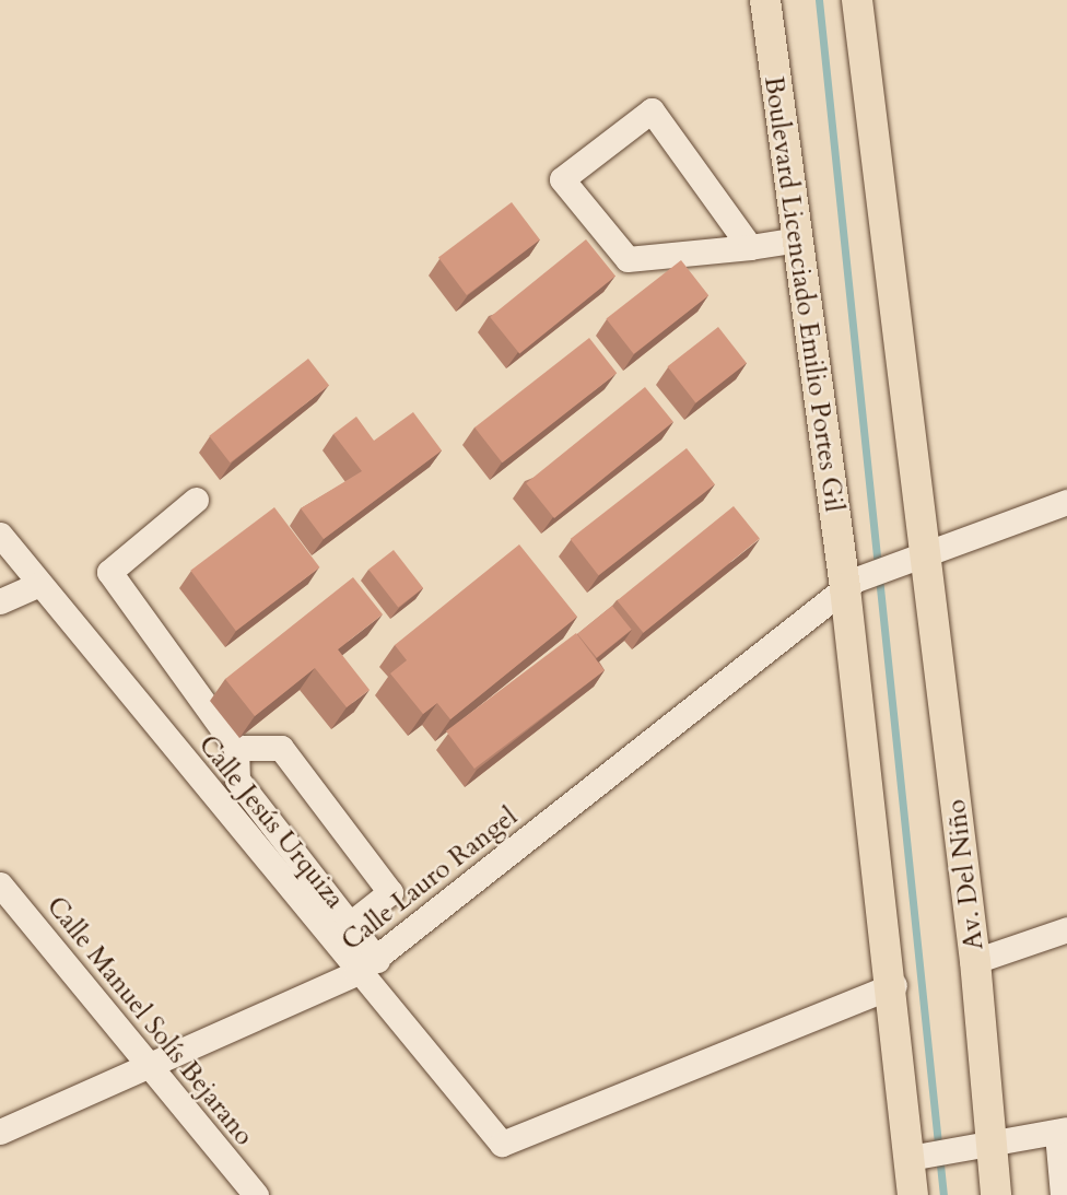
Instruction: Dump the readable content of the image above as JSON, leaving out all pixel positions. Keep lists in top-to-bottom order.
{
  "streets": {
    "main road": ["Boulevard Licenciado Emilio Portes Gil", "Av. Del Niño"],
    "street": ["Calle Jesús Urquiza", "Calle Lauro Rangel", "Calle Manuel Solís Bejarano"]
  },
  "crossings": [
    ["Boulevard Licenciado Emilio Portes Gil", "Calle Lauro Rangel"],
    ["Calle Jesús Urquiza", "Calle Lauro Rangel"],
    ["Av. Del Niño", "Calle Lauro Rangel"],
    ["Calle Lauro Rangel", "Calle Manuel Solís Bejarano"]
  ]
}
